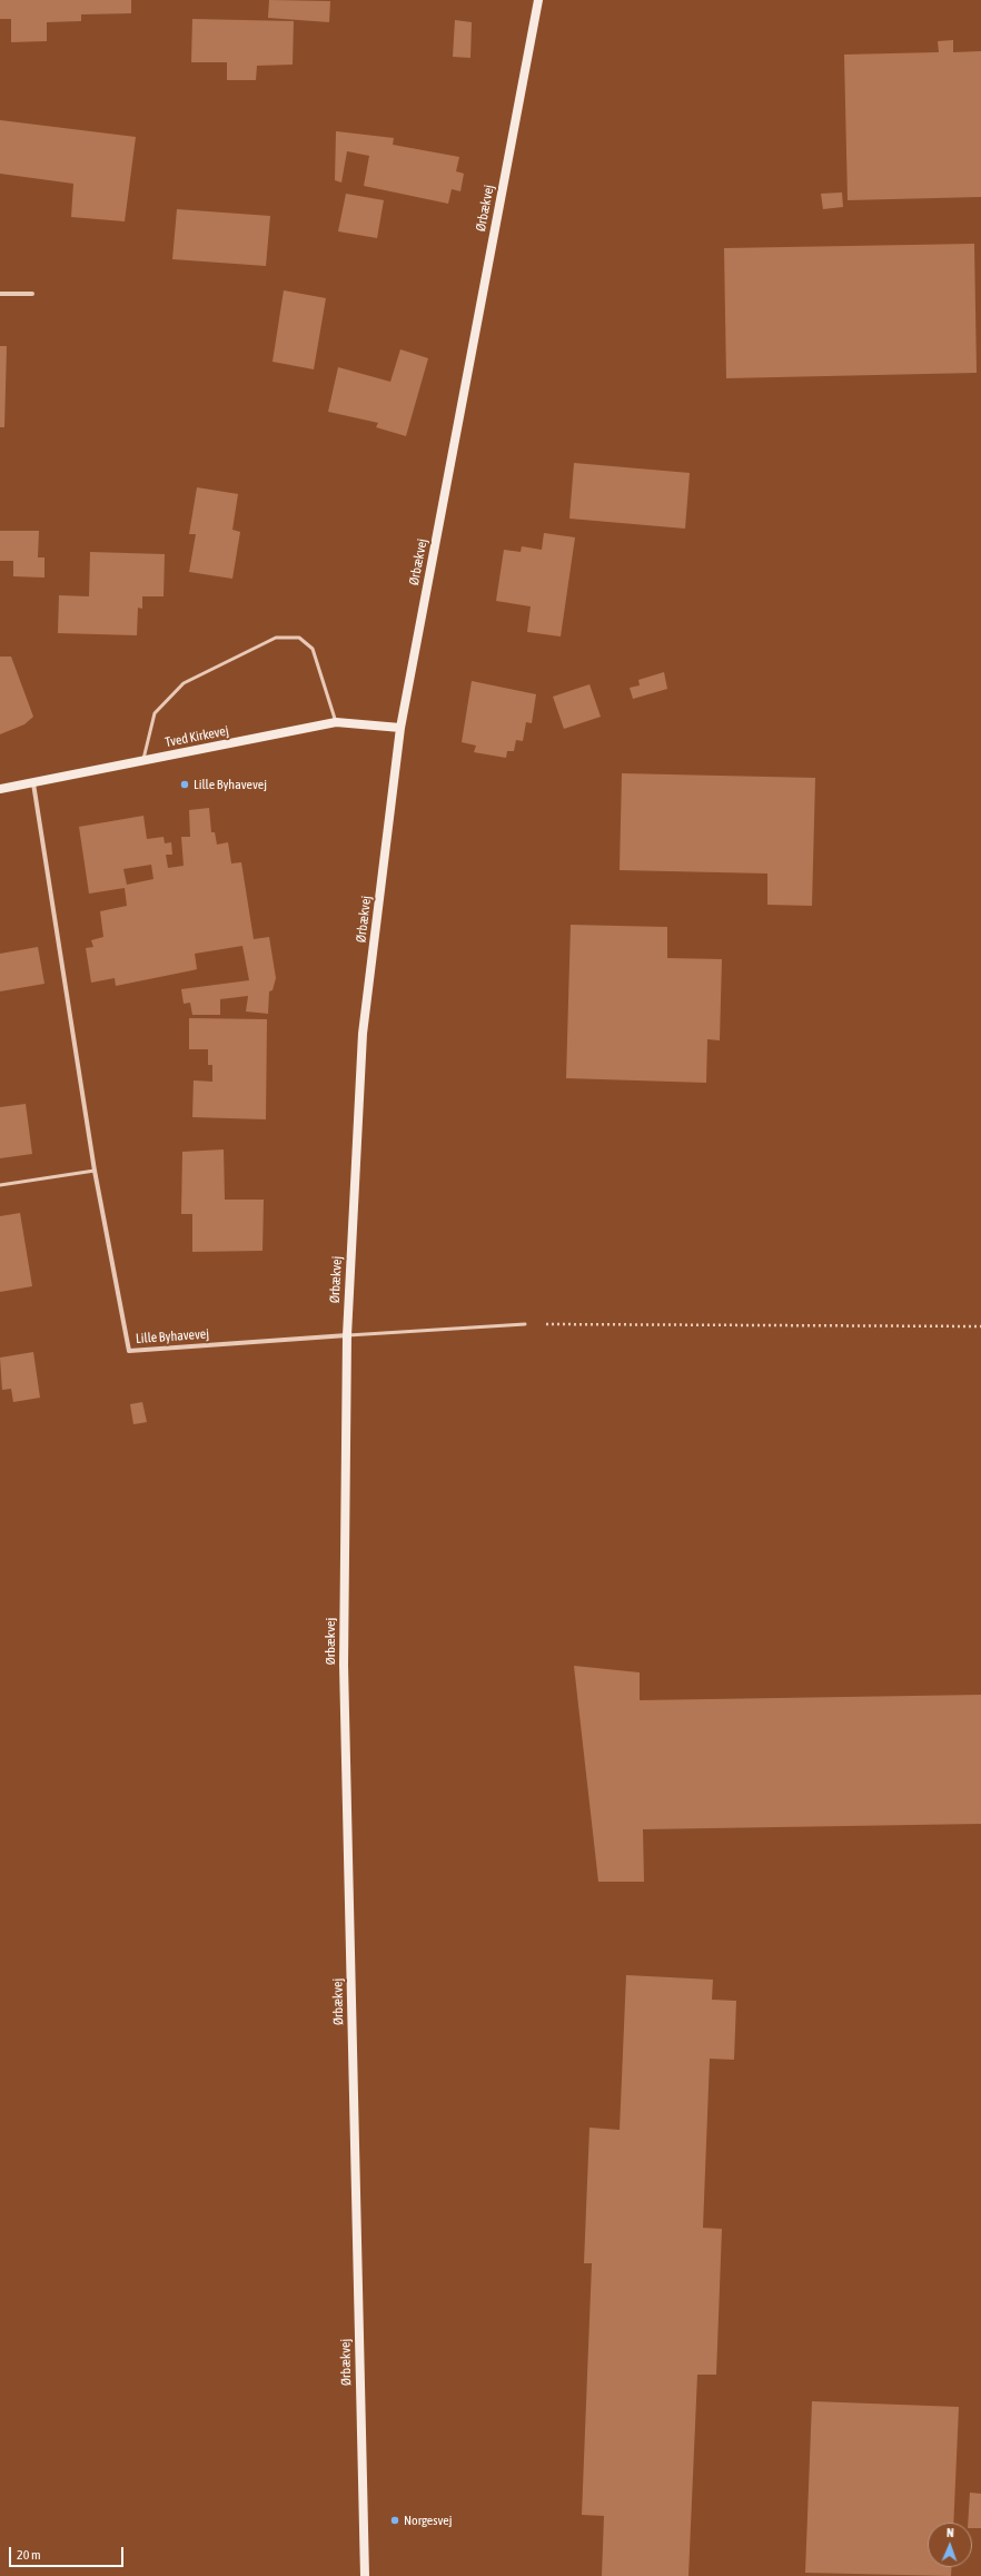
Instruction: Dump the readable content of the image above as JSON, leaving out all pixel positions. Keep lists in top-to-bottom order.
{
  "streets": {
    "street": ["Ørbækvej", "Tved Kirkevej", "Lille Byhavevej"]
  },
  "crossings": [
    ["Ørbækvej", "Tved Kirkevej"],
    ["Ørbækvej", "Lille Byhavevej"],
    ["Tved Kirkevej", "Lille Byhavevej"]
  ],
  "places": ["Lille Byhavevej", "Norgesvej"],
  "scale_bar": "20 m",
  "north": "top"
}
